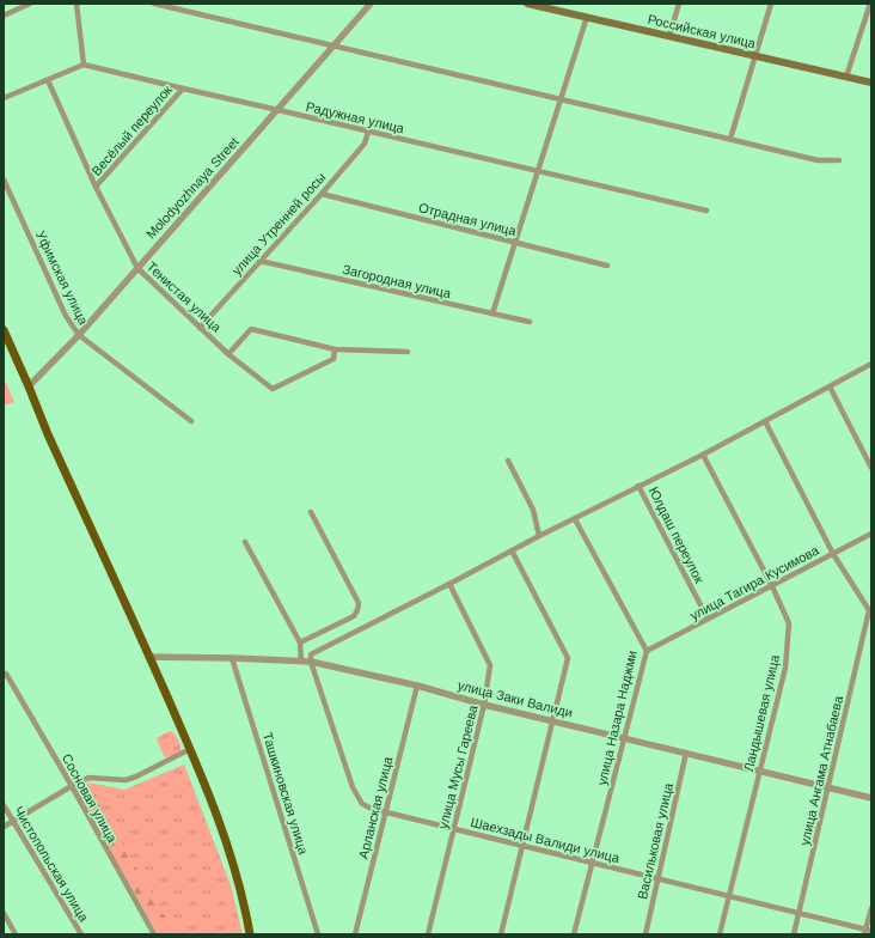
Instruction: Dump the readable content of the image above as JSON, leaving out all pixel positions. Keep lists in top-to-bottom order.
{
  "streets": {
    "main road": ["Российская улица"],
    "street": [
      "Радужная улица",
      "Весёлый переулок",
      "Molodyozhnaya Street",
      "Отрадная улица",
      "улица Утренней росы",
      "Уфимская улица",
      "Загородная улица",
      "Тенистая улица",
      "Юлдаш переулок",
      "улица Тагира Кусимова",
      "улица Заки Валиди",
      "Ландышевая улица",
      "улица Назара Наджми",
      "улица Мусы Гареева",
      "улица Ангама Атнабаева",
      "Ташкиновская улица",
      "Сосновая улица",
      "Арланская улица",
      "Шаехзады Валиди улица",
      "Васильковая улица",
      "Чистопольская улица"
    ]
  },
  "crossings": [
    ["Радужная улица", "Весёлый переулок"],
    ["Радужная улица", "Molodyozhnaya Street"],
    ["Радужная улица", "улица Утренней росы"],
    ["Весёлый переулок", "Тенистая улица"],
    ["Molodyozhnaya Street", "Уфимская улица"],
    ["Molodyozhnaya Street", "Тенистая улица"],
    ["Отрадная улица", "улица Утренней росы"],
    ["улица Утренней росы", "Загородная улица"],
    ["улица Утренней росы", "Тенистая улица"],
    ["Юлдаш переулок", "улица Тагира Кусимова"],
    ["улица Тагира Кусимова", "Ландышевая улица"],
    ["улица Тагира Кусимова", "улица Назара Наджми"],
    ["улица Тагира Кусимова", "улица Ангама Атнабаева"],
    ["улица Заки Валиди", "Ландышевая улица"],
    ["улица Заки Валиди", "улица Назара Наджми"],
    ["улица Заки Валиди", "улица Мусы Гареева"],
    ["улица Заки Валиди", "улица Ангама Атнабаева"],
    ["улица Заки Валиди", "Ташкиновская улица"],
    ["улица Заки Валиди", "Арланская улица"],
    ["улица Заки Валиди", "Шаехзады Валиди улица"],
    ["улица Заки Валиди", "Васильковая улица"],
    ["Ландышевая улица", "Шаехзады Валиди улица"],
    ["улица Назара Наджми", "Шаехзады Валиди улица"],
    ["улица Мусы Гареева", "Шаехзады Валиди улица"],
    ["улица Ангама Атнабаева", "Шаехзады Валиди улица"],
    ["Арланская улица", "Шаехзады Валиди улица"],
    ["Шаехзады Валиди улица", "Васильковая улица"]
  ]
}
